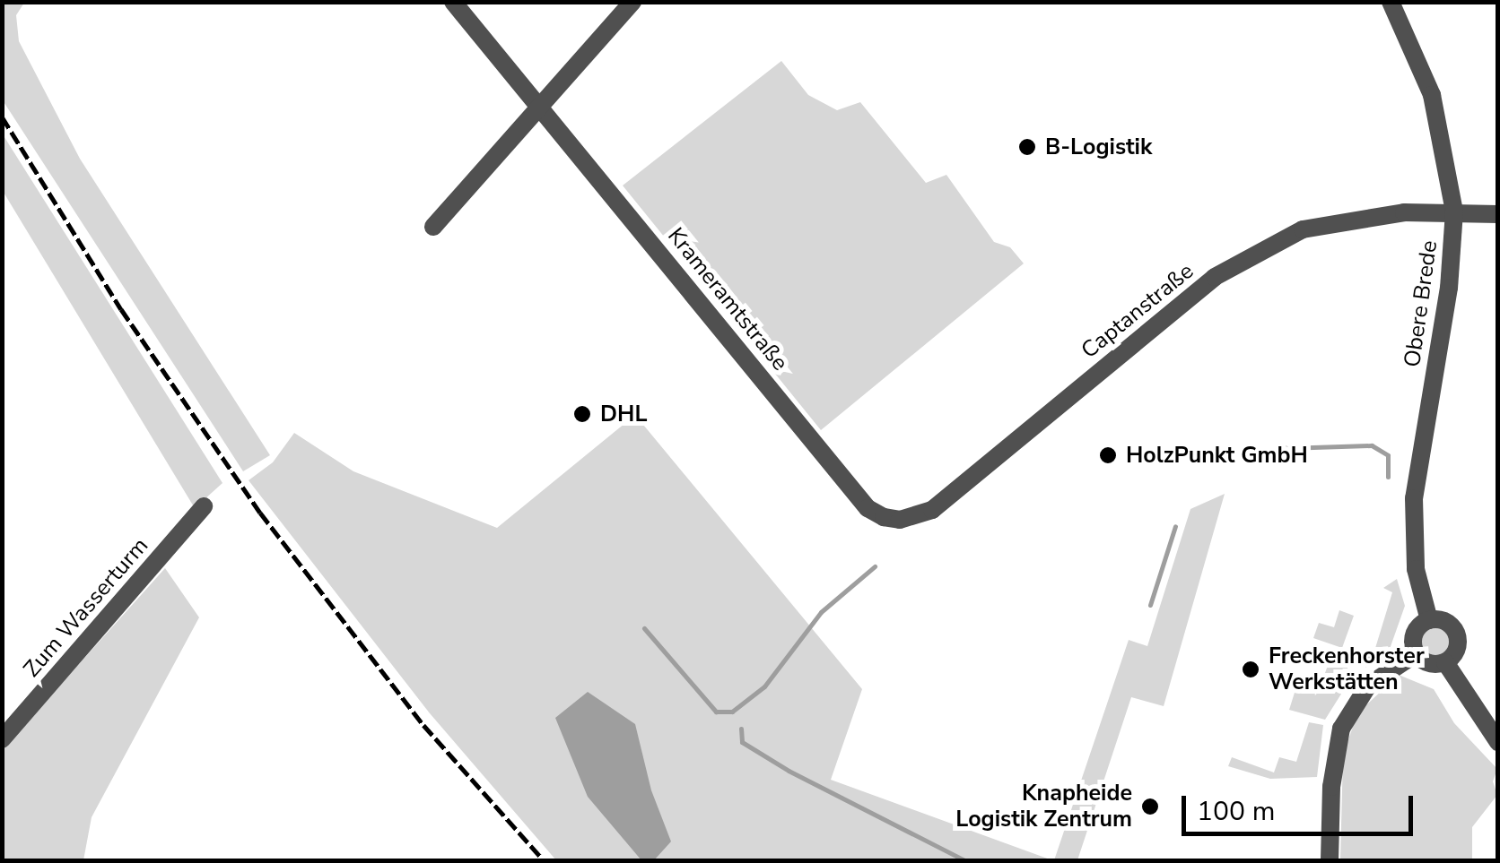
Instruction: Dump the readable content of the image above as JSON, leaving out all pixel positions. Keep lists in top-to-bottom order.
{
  "streets": {
    "street": [
      "Krameramtstraße",
      "Obere Brede",
      "Captanstraße",
      "Zum Wasserturm"
    ]
  },
  "crossings": [
    ["Krameramtstraße", "Captanstraße"],
    ["Obere Brede", "Captanstraße"]
  ],
  "places": [
    "B-Logistik",
    "DHL",
    "HolzPunkt GmbH",
    "Freckenhorster Werkstätten",
    "Knapheide Logistik Zentrum"
  ],
  "scale_bar": "100 m"
}
